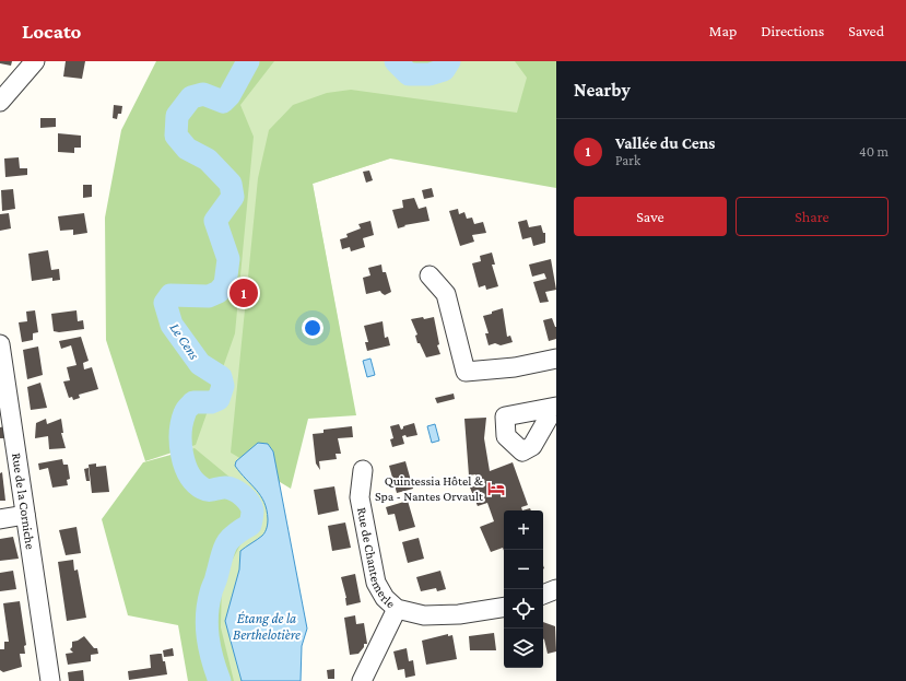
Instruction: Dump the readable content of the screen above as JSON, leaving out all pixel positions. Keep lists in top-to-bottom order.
{
  "streets": {
    "street": ["Rue de la Corniche", "Rue de Chantemerle"]
  },
  "water": ["Le Cens", "Étang de la Berthelotière"],
  "places": {
    "hotel": ["Quintessia Hôtel & Spa - Nantes Orvault"]
  },
  "page": {
    "header": "Locato",
    "nav": ["Map", "Directions", "Saved"],
    "heading": "Nearby",
    "list": [
      {
        "mark": "1",
        "name": "Vallée du Cens",
        "note": "Park",
        "value": "40 m"
      }
    ],
    "buttons": ["Save", "Share"],
    "pins": "1",
    "map_buttons": ["+", "−"]
  }
}
